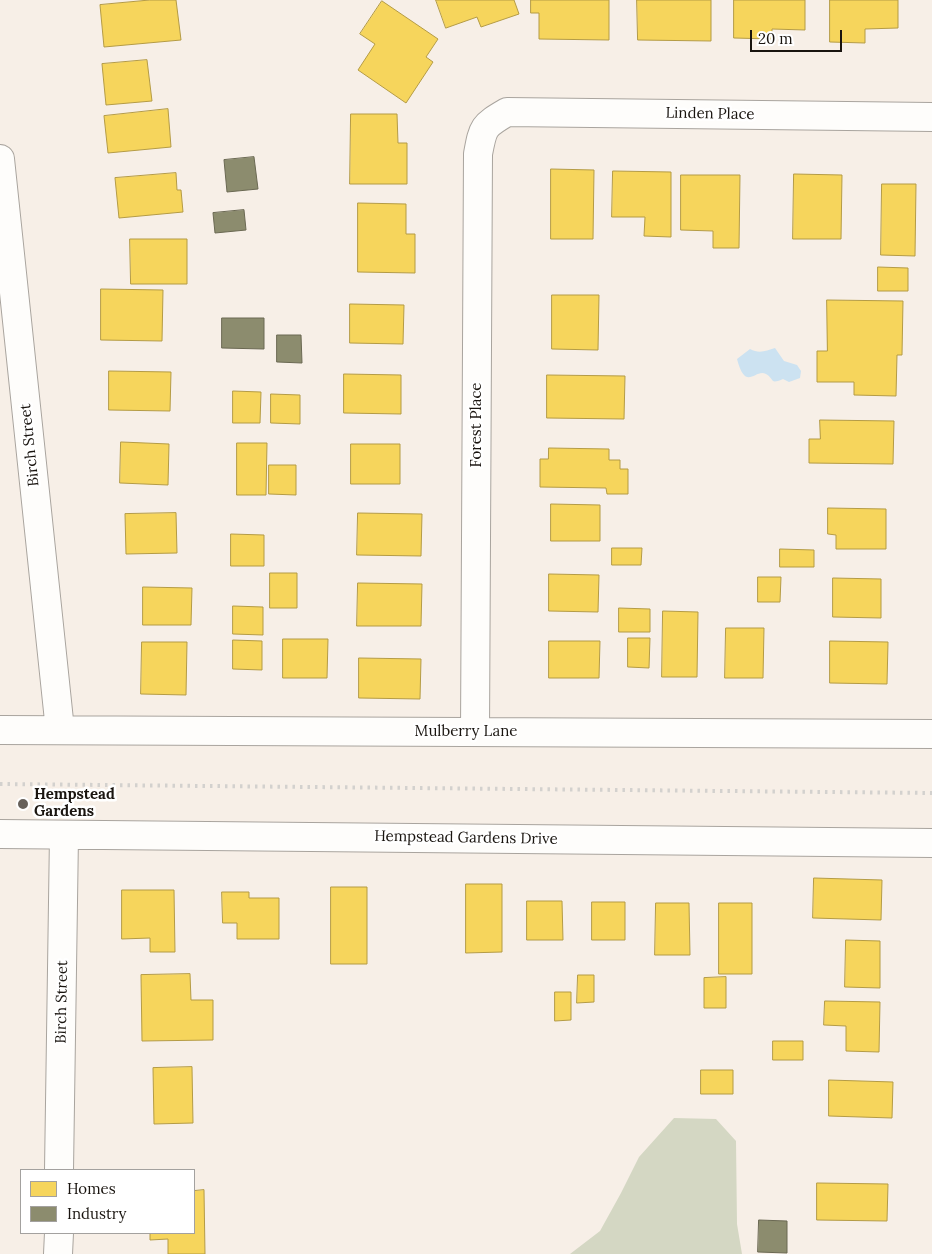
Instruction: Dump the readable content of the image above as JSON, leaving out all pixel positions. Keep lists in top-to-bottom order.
{
  "streets": {
    "street": [
      "Linden Place",
      "Forest Place",
      "Birch Street",
      "Mulberry Lane",
      "Hempstead Gardens Drive"
    ]
  },
  "crossings": [
    ["Linden Place", "Forest Place"],
    ["Forest Place", "Mulberry Lane"],
    ["Birch Street", "Mulberry Lane"],
    ["Birch Street", "Hempstead Gardens Drive"]
  ],
  "places": ["Hempstead Gardens"],
  "legend": ["Homes", "Industry"],
  "scale_bar": "20 m"
}
